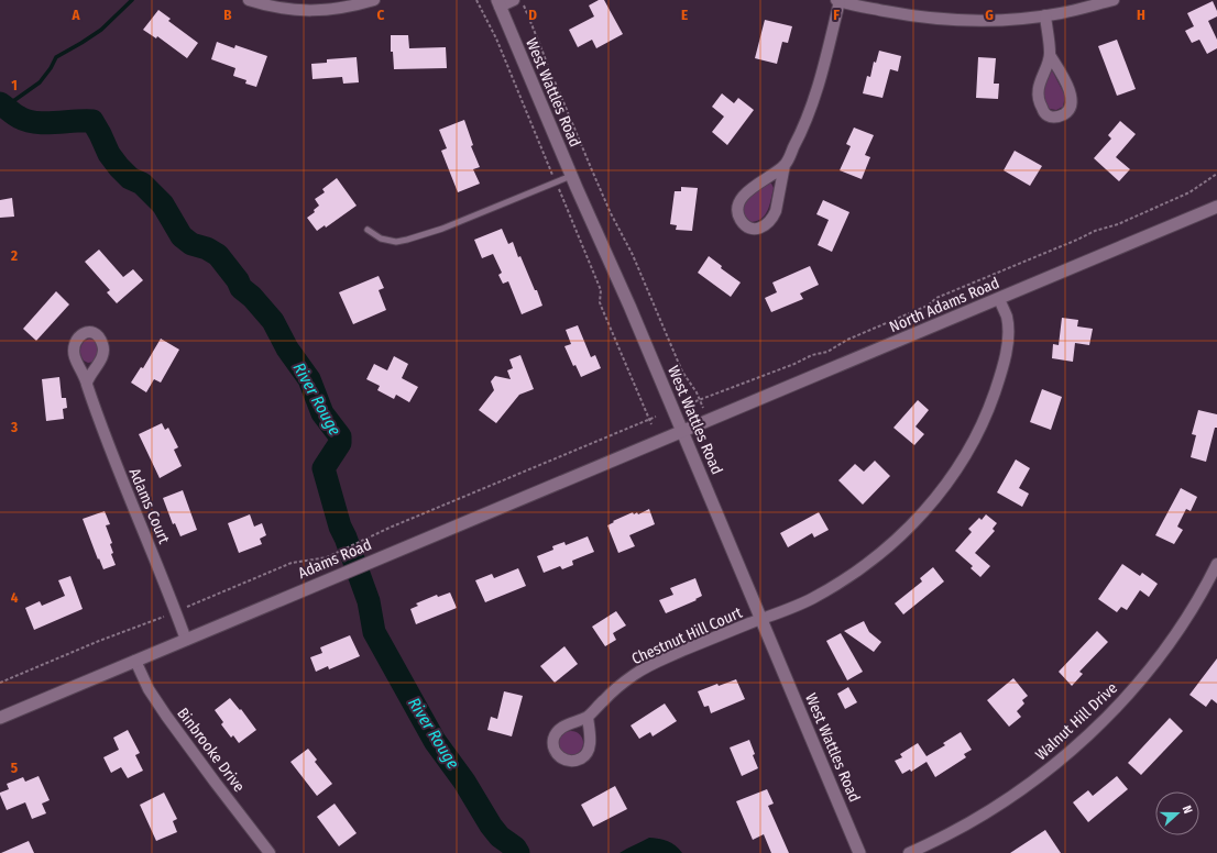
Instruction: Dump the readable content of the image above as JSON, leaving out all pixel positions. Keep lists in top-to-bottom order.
{
  "streets": {
    "street": [
      "West Wattles Road",
      "North Adams Road",
      "Adams Court",
      "Adams Road",
      "Chestnut Hill Court",
      "Walnut Hill Drive",
      "Binbrooke Drive"
    ]
  },
  "crossings": [
    ["West Wattles Road", "North Adams Road"],
    ["West Wattles Road", "Adams Road"],
    ["West Wattles Road", "Chestnut Hill Court"],
    ["North Adams Road", "Adams Road"],
    ["North Adams Road", "Chestnut Hill Court"],
    ["Adams Court", "Adams Road"],
    ["Adams Road", "Binbrooke Drive"]
  ],
  "water": ["River Rouge"],
  "north": "right",
  "grid": {
    "columns": [
      "A",
      "B",
      "C",
      "D",
      "E",
      "F",
      "G",
      "H"
    ],
    "rows": [
      "1",
      "2",
      "3",
      "4",
      "5"
    ]
  }
}
